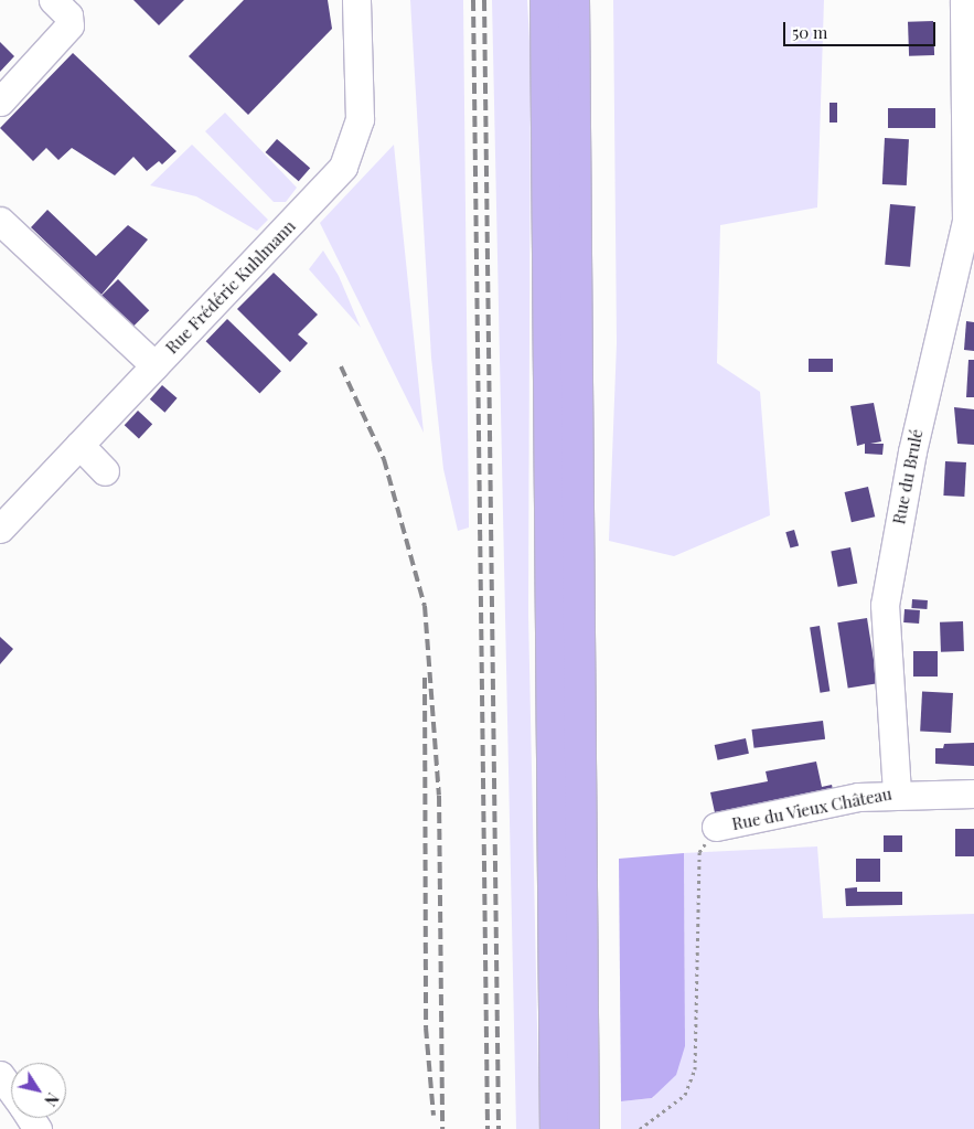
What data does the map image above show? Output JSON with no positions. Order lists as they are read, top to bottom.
{
  "streets": {
    "street": ["Rue Frédéric Kuhlmann", "Rue du Brulé", "Rue du Vieux Château"]
  },
  "crossings": [
    ["Rue du Brulé", "Rue du Vieux Château"]
  ],
  "scale_bar": "50 m",
  "north": "bottom right"
}
